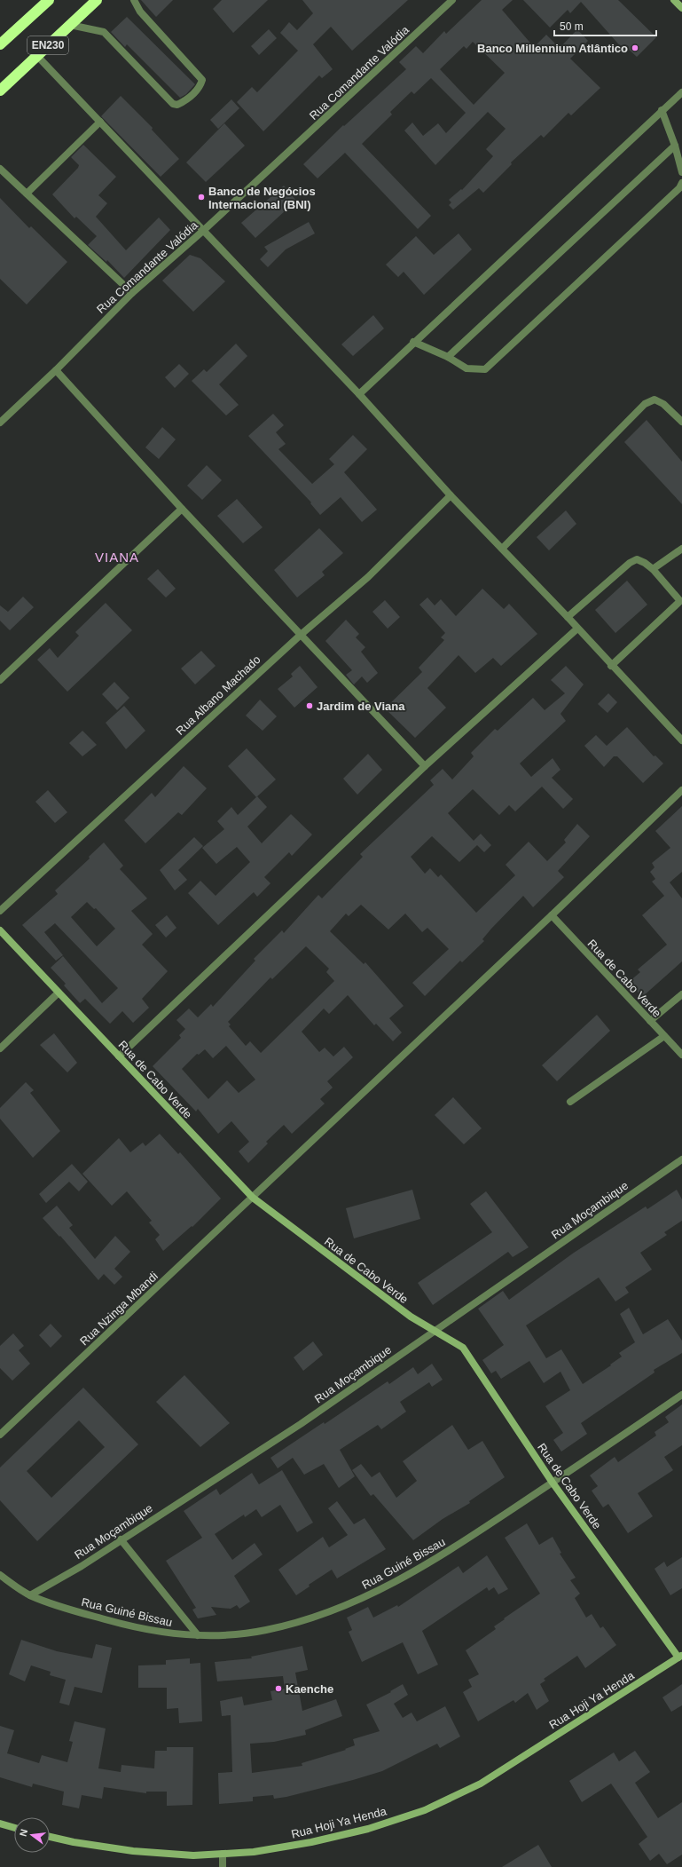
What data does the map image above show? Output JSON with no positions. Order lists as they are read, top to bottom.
{
  "streets": {
    "highway": ["EN230"],
    "main road": ["Rua de Cabo Verde", "Rua Hoji Ya Henda"],
    "street": [
      "Rua Comandante Valódia",
      "Rua Albano Machado",
      "Rua Moçambique",
      "Rua Nzinga Mbandi",
      "Rua Guiné Bissau"
    ]
  },
  "crossings": [
    ["Rua de Cabo Verde", "Rua Moçambique"],
    ["Rua de Cabo Verde", "Rua Nzinga Mbandi"],
    ["Rua de Cabo Verde", "Rua Guiné Bissau"],
    ["Rua de Cabo Verde", "Rua Hoji Ya Henda"],
    ["Rua Moçambique", "Rua Guiné Bissau"]
  ],
  "districts": ["VIANA"],
  "places": [
    "Banco Millennium Atlântico",
    "Banco de Negócios Internacional (BNI)",
    "Jardim de Viana",
    "Kaenche"
  ],
  "scale_bar": "50 m",
  "north": "left"
}
